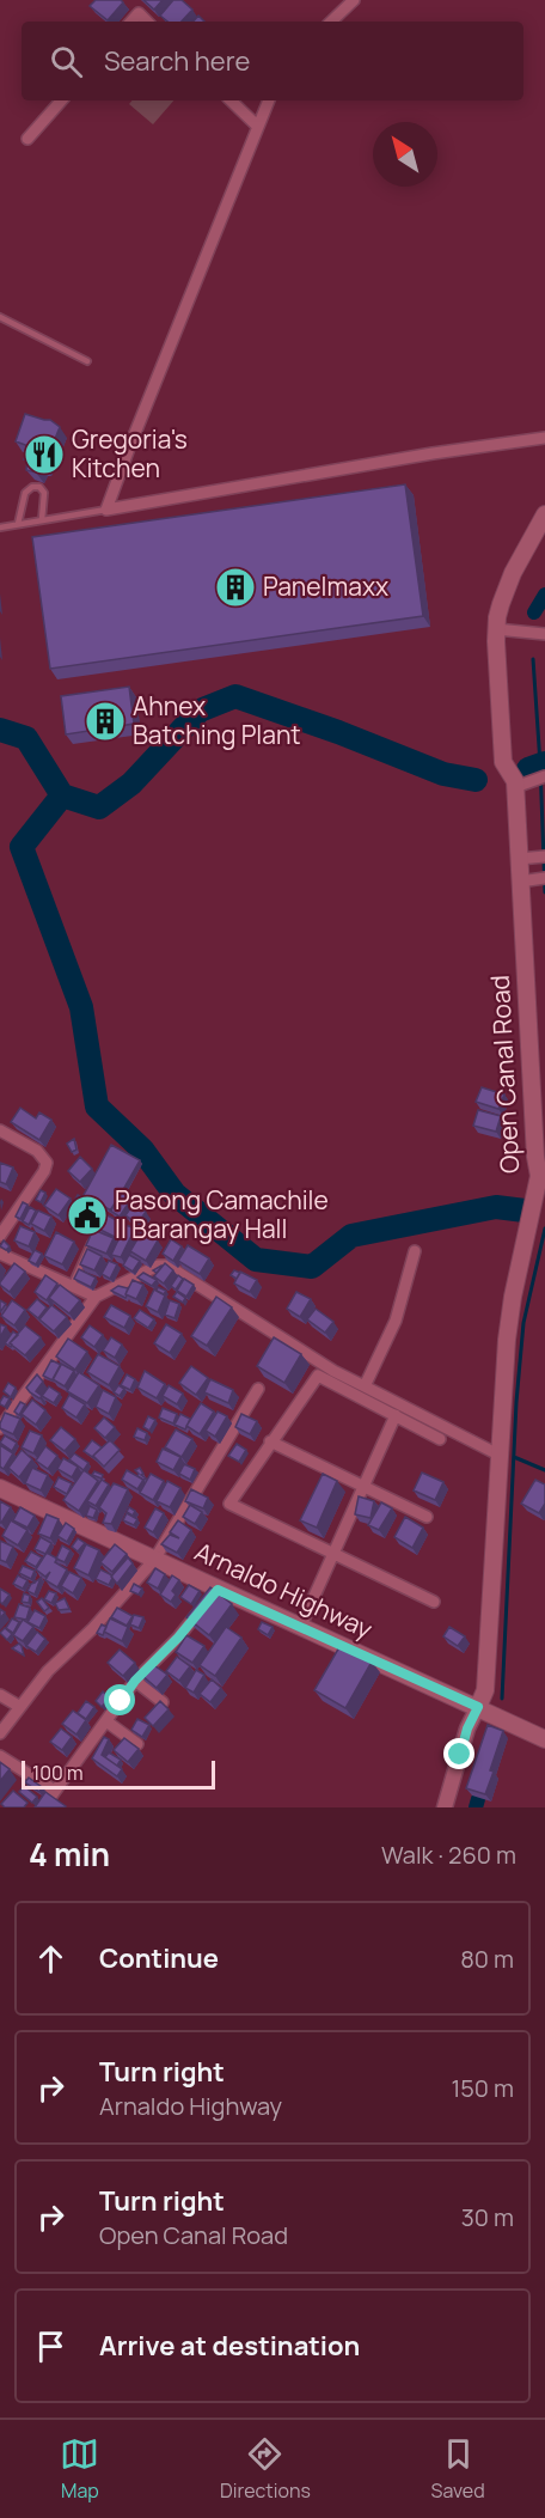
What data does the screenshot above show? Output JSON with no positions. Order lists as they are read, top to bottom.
{
  "streets": {
    "main road": ["Open Canal Road", "Arnaldo Highway"]
  },
  "crossings": [
    ["Open Canal Road", "Arnaldo Highway"]
  ],
  "places": {
    "restaurant": ["Gregoria's Kitchen"],
    "building": ["Panelmaxx", "Ahnex Batching Plant"],
    "public building": ["Pasong Camachile II Barangay Hall"]
  },
  "scale_bar": "100 m",
  "north": "top left",
  "page": {
    "search": "Search here",
    "scale": "100 m",
    "heading": ["4 min", "Walk · 260 m"],
    "list": [
      ["Continue", "80 m"],
      ["Turn right", "Arnaldo Highway", "150 m"],
      ["Turn right", "Open Canal Road", "30 m"],
      "Arrive at destination"
    ],
    "nav": ["Map", "Directions", "Saved"]
  }
}
